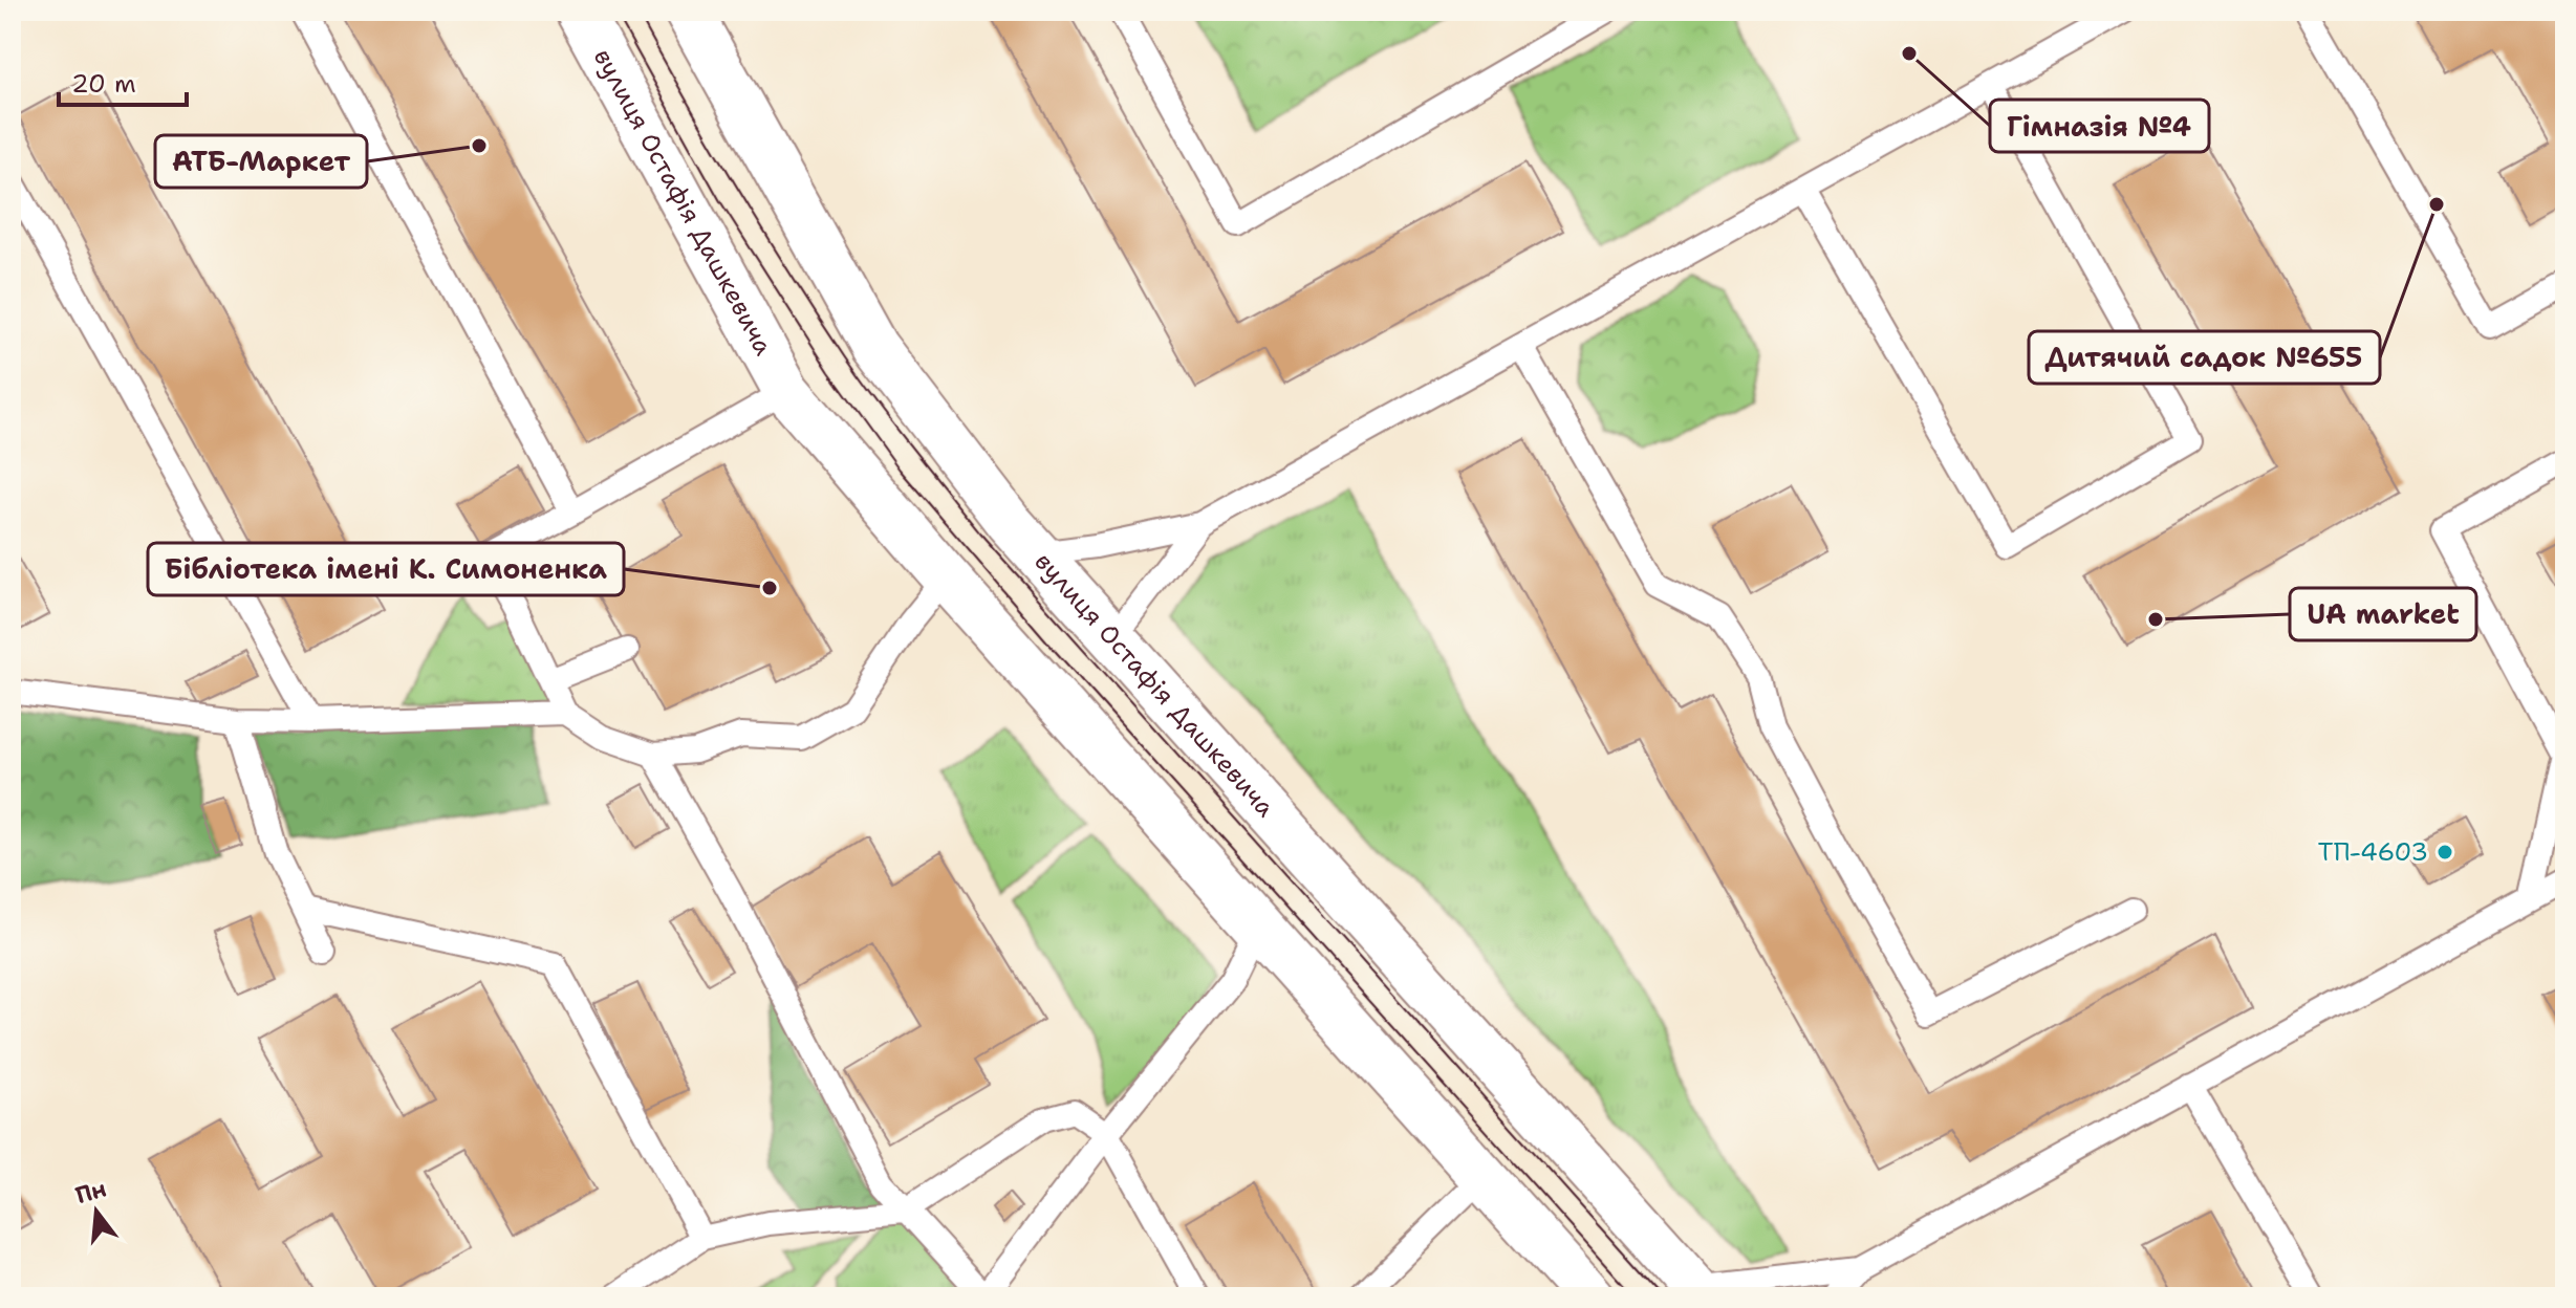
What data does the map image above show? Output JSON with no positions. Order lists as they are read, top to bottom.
{
  "streets": {
    "street": ["вулиця Остафія Дашкевича"]
  },
  "places": [
    "Гімназія №4",
    "АТБ-Маркет",
    "Дитячий садок №655",
    "Бібліотека імені К. Симоненка",
    "UA market",
    "ТП-4603"
  ],
  "scale_bar": "20 m",
  "north": "top"
}
